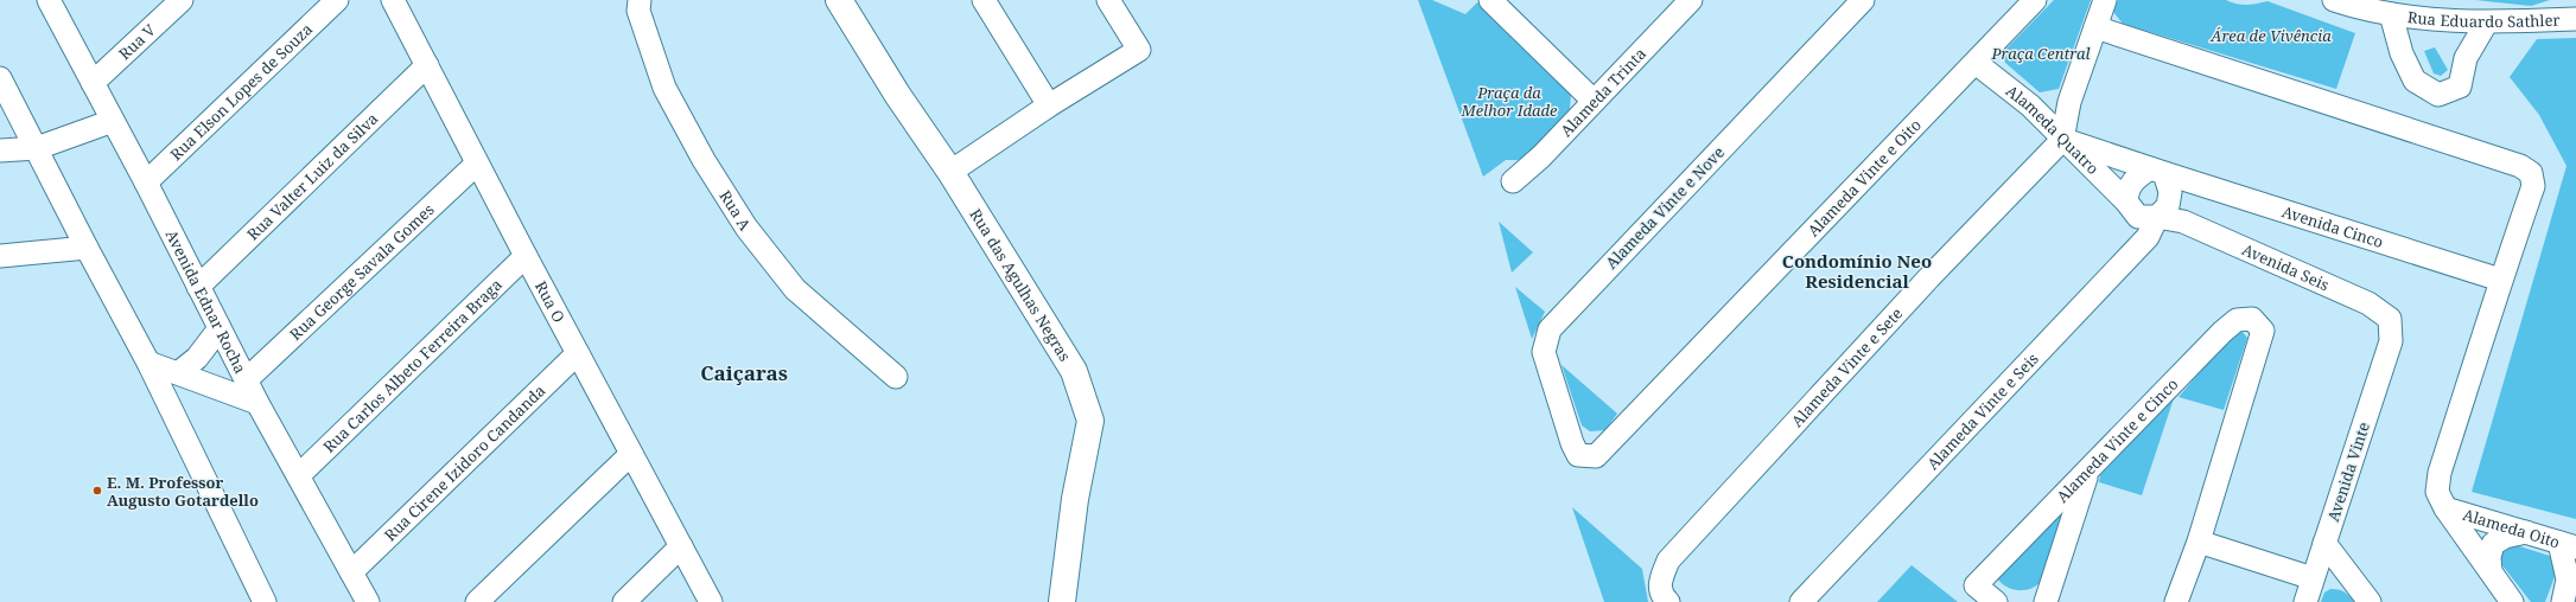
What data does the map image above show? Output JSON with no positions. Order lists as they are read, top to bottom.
{
  "streets": {
    "street": [
      "Rua Eduardo Sathler",
      "Rua V",
      "Rua Elson Lopes de Souza",
      "Alameda Trinta",
      "Alameda Quatro",
      "Rua Valter Luiz da Silva",
      "Alameda Vinte e Oito",
      "Alameda Vinte e Nove",
      "Rua A",
      "Avenida Cinco",
      "Avenida Seis",
      "Rua George Savala Gomes",
      "Rua das Agulhas Negras",
      "Avenida Ednar Rocha",
      "Rua O",
      "Rua Carlos Albeto Ferreira Braga",
      "Alameda Vinte e Sete",
      "Alameda Vinte e Seis",
      "Alameda Vinte e Cinco",
      "Rua Cirene Izidoro Candanda",
      "Avenida Vinte",
      "Alameda Oito"
    ]
  },
  "crossings": [
    ["Rua V", "Avenida Ednar Rocha"],
    ["Rua Elson Lopes de Souza", "Avenida Ednar Rocha"],
    ["Alameda Quatro", "Alameda Vinte e Oito"],
    ["Alameda Quatro", "Avenida Cinco"],
    ["Alameda Quatro", "Avenida Seis"],
    ["Alameda Quatro", "Alameda Vinte e Sete"],
    ["Alameda Quatro", "Alameda Vinte e Seis"],
    ["Rua Valter Luiz da Silva", "Avenida Ednar Rocha"],
    ["Rua Valter Luiz da Silva", "Rua O"],
    ["Alameda Vinte e Oito", "Alameda Vinte e Nove"],
    ["Avenida Cinco", "Avenida Seis"],
    ["Avenida Cinco", "Alameda Vinte e Sete"],
    ["Avenida Cinco", "Alameda Vinte e Seis"],
    ["Avenida Seis", "Alameda Vinte e Seis"],
    ["Avenida Seis", "Avenida Vinte"],
    ["Rua George Savala Gomes", "Avenida Ednar Rocha"],
    ["Rua George Savala Gomes", "Rua O"],
    ["Avenida Ednar Rocha", "Rua Carlos Albeto Ferreira Braga"],
    ["Avenida Ednar Rocha", "Rua Cirene Izidoro Candanda"],
    ["Rua O", "Rua Carlos Albeto Ferreira Braga"],
    ["Rua O", "Rua Cirene Izidoro Candanda"]
  ],
  "districts": ["Condomínio Neo Residencial", "Caiçaras"],
  "parks": ["Área de Vivência", "Praça Central", "Praça da Melhor Idade"],
  "places": ["E. M. Professor Augusto Gotardello"]
}
